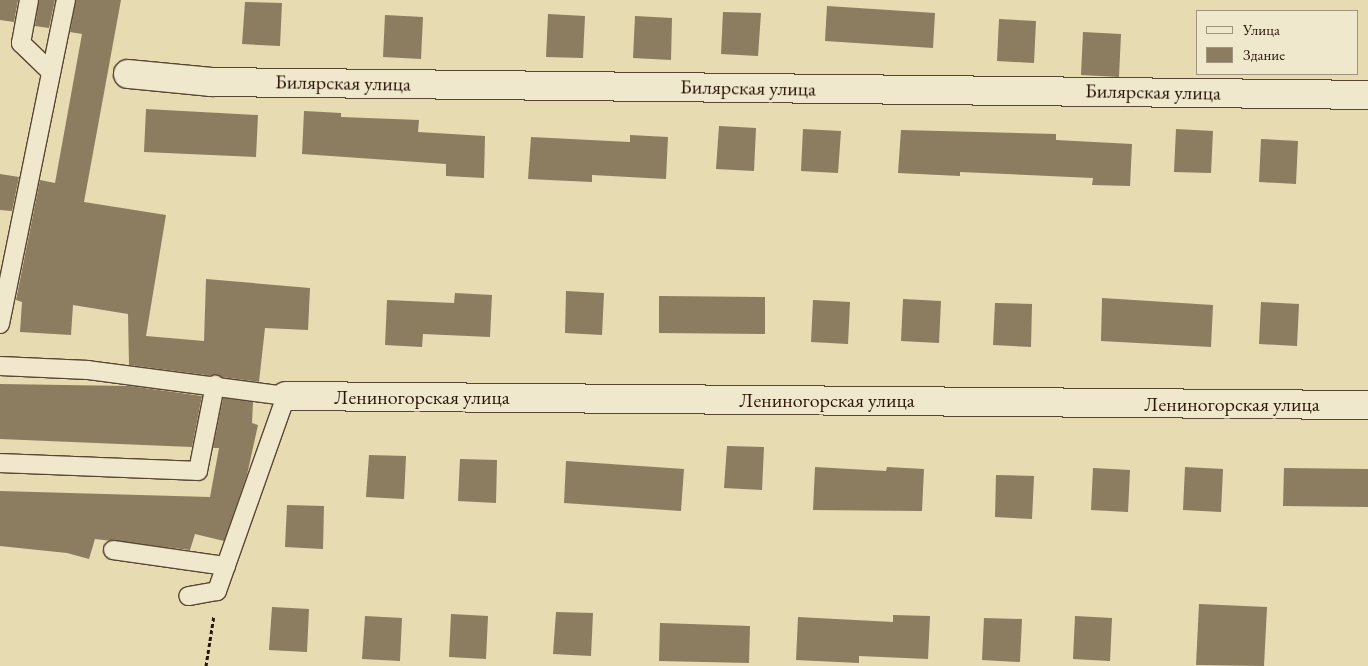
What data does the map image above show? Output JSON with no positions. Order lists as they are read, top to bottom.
{
  "streets": {
    "street": ["Билярская улица", "Лениногорская улица"]
  },
  "legend": ["Улица", "Здание"]
}
